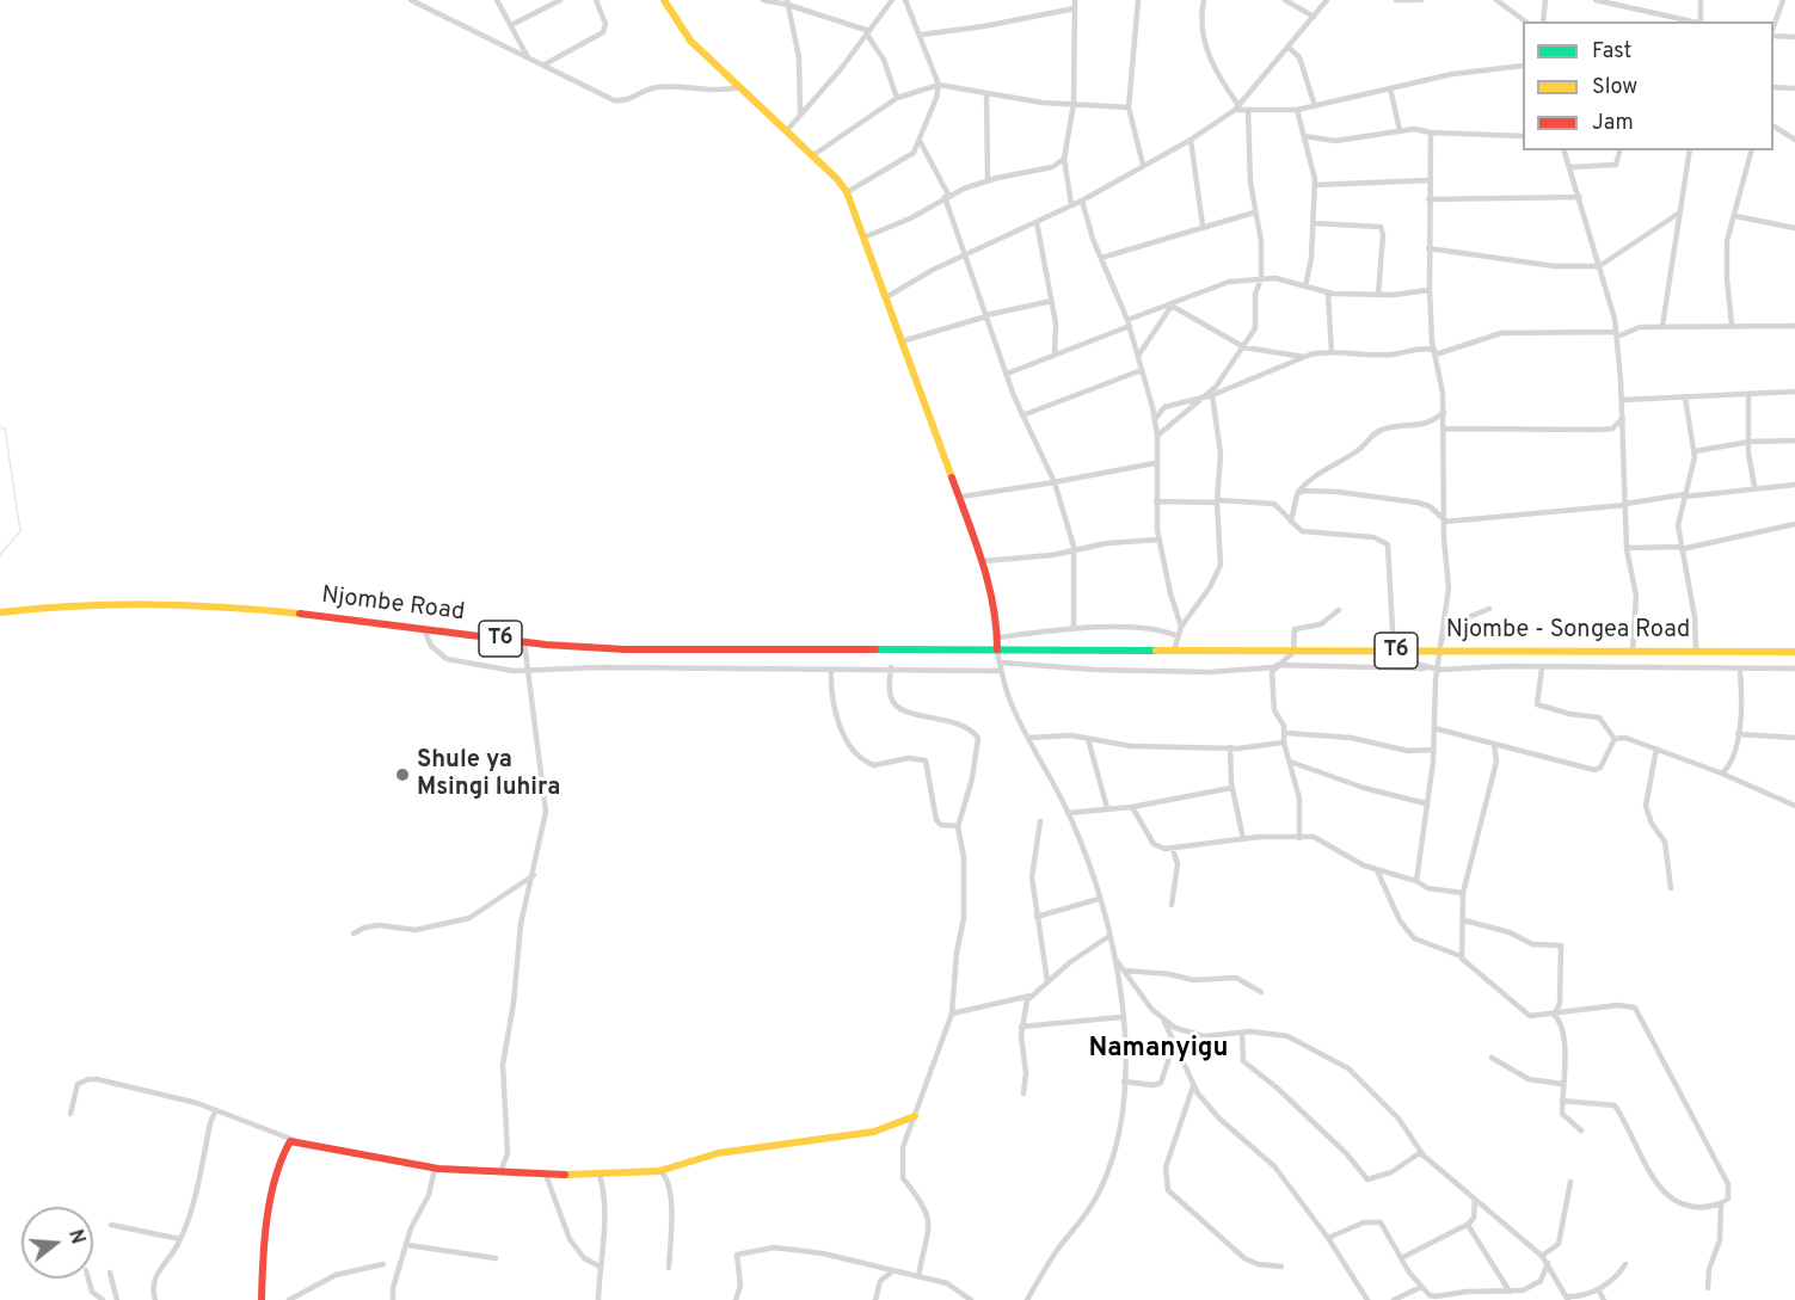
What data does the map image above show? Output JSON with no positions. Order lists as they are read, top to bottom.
{
  "streets": {
    "main road": ["Njombe Road", "Njombe - Songea Road", "T6"]
  },
  "crossings": [
    ["Njombe Road", "Njombe - Songea Road"]
  ],
  "districts": ["Namanyigu"],
  "places": ["Shule ya Msingi luhira"],
  "legend": ["Fast", "Slow", "Jam"],
  "north": "right"
}
